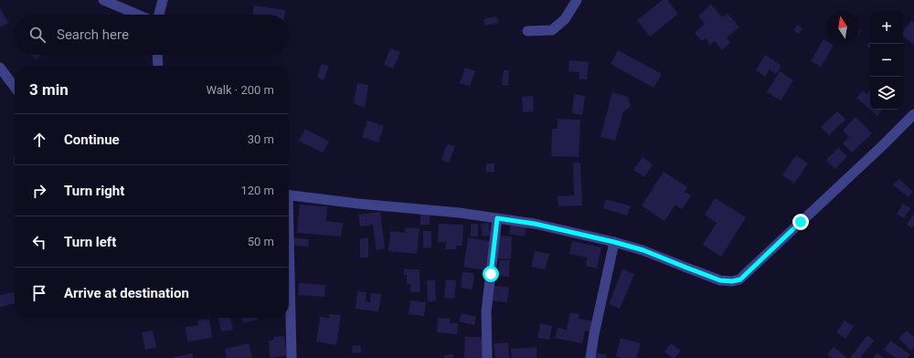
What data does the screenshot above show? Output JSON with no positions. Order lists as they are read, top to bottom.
{
  "north": "top",
  "page": {
    "map_buttons": ["+", "−"],
    "search": "Search here",
    "heading": ["3 min", "Walk · 200 m"],
    "list": [
      ["Continue", "30 m"],
      ["Turn right", "120 m"],
      ["Turn left", "50 m"],
      "Arrive at destination"
    ]
  }
}
